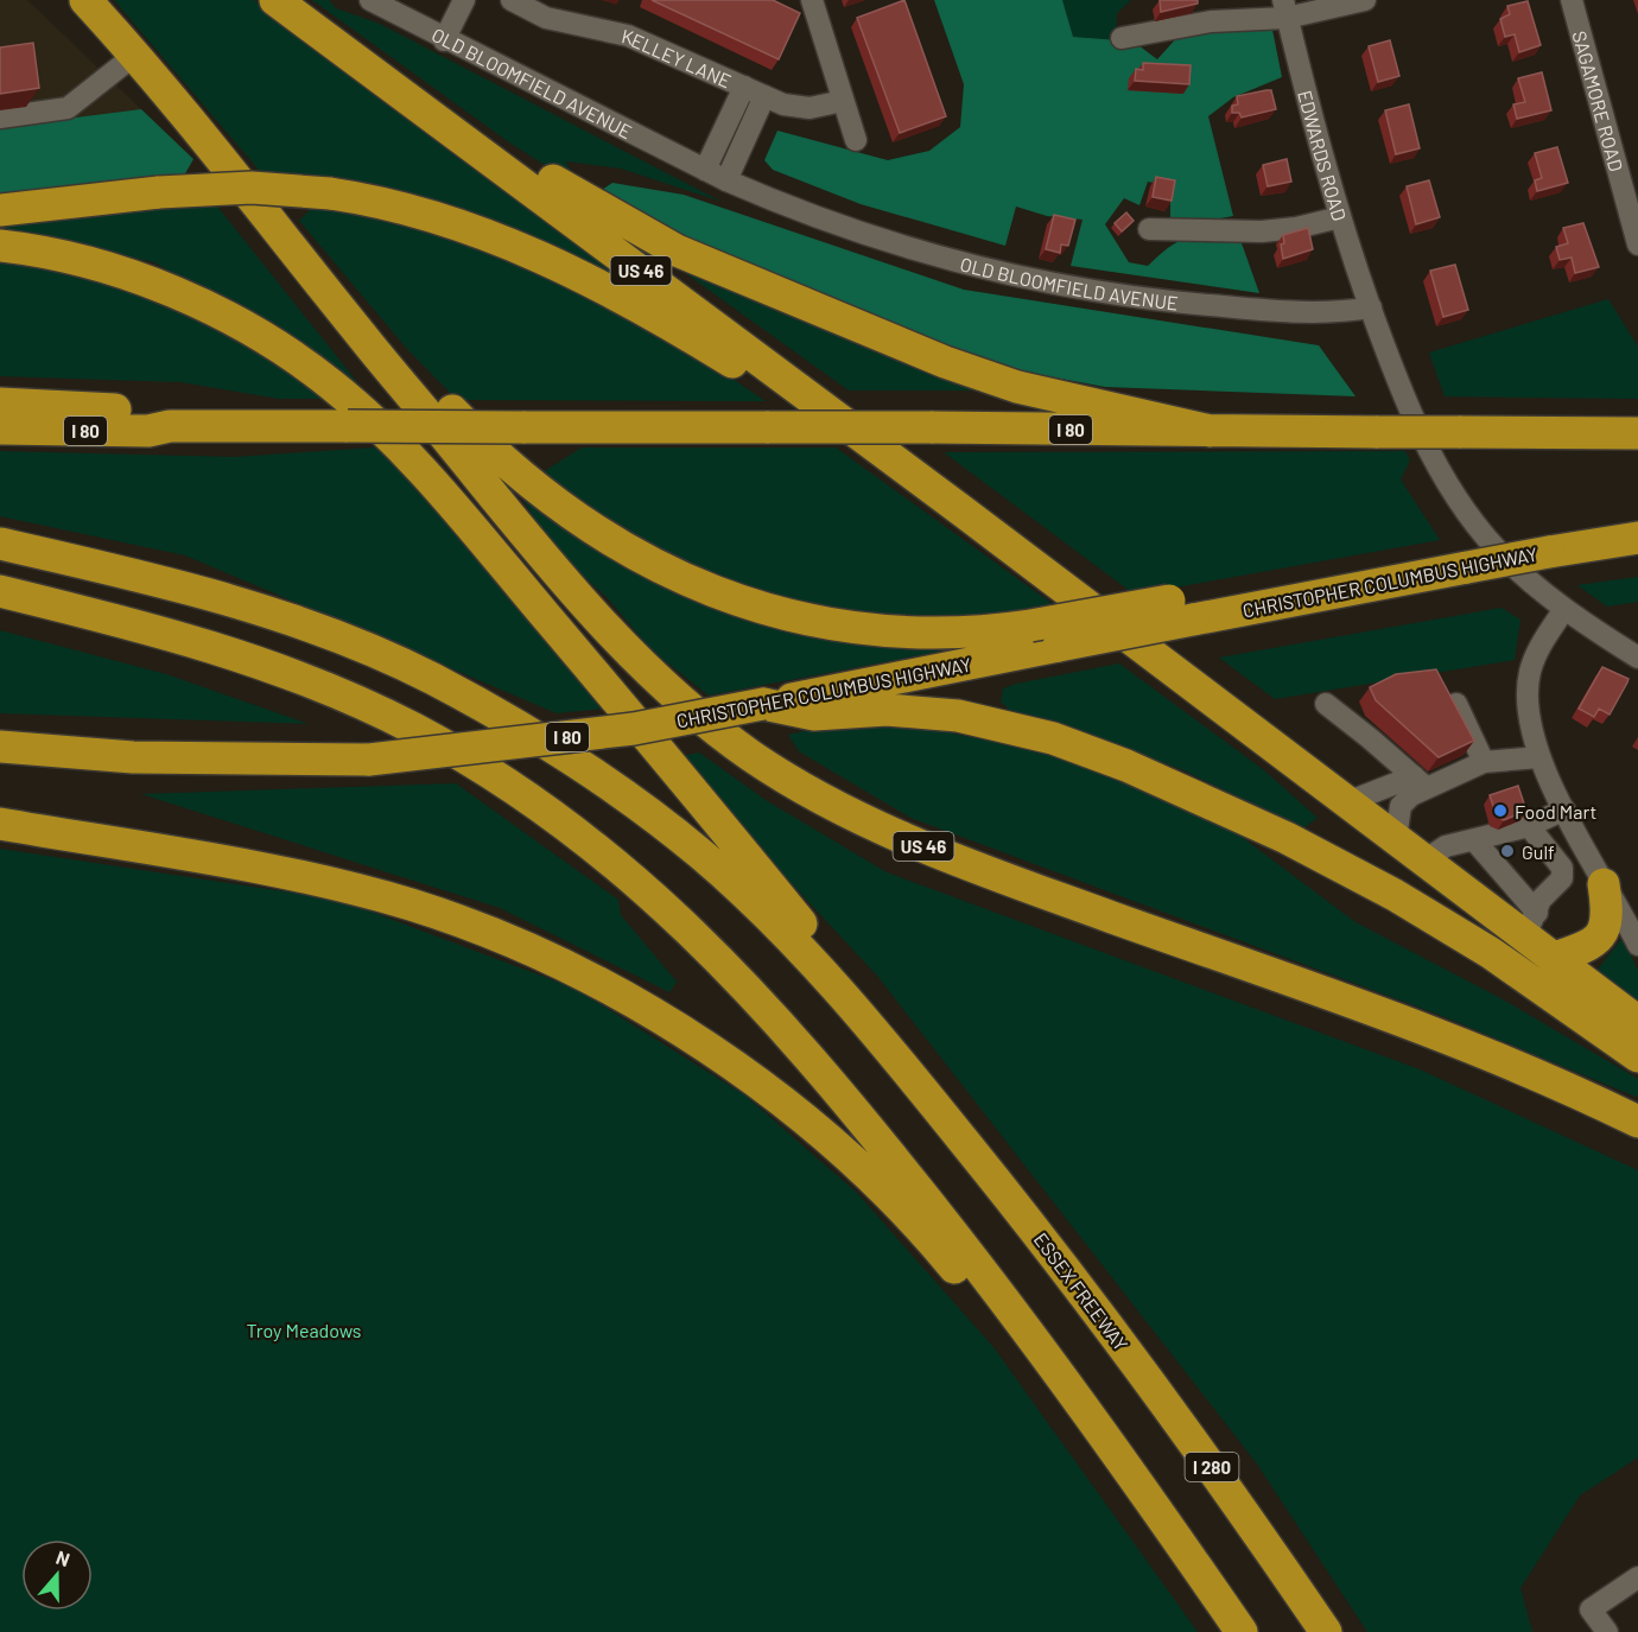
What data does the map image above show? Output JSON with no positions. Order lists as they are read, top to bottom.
{
  "streets": {
    "highway": [
      "US 46",
      "I 80",
      "CHRISTOPHER COLUMBUS HIGHWAY",
      "ESSEX FREEWAY",
      "I 280"
    ],
    "street": [
      "KELLEY LANE",
      "OLD BLOOMFIELD AVENUE",
      "SAGAMORE ROAD",
      "EDWARDS ROAD"
    ]
  },
  "crossings": [
    ["OLD BLOOMFIELD AVENUE", "EDWARDS ROAD"]
  ],
  "parks": ["Troy Meadows"],
  "places": ["Food Mart", "Gulf"],
  "north": "top"
}
